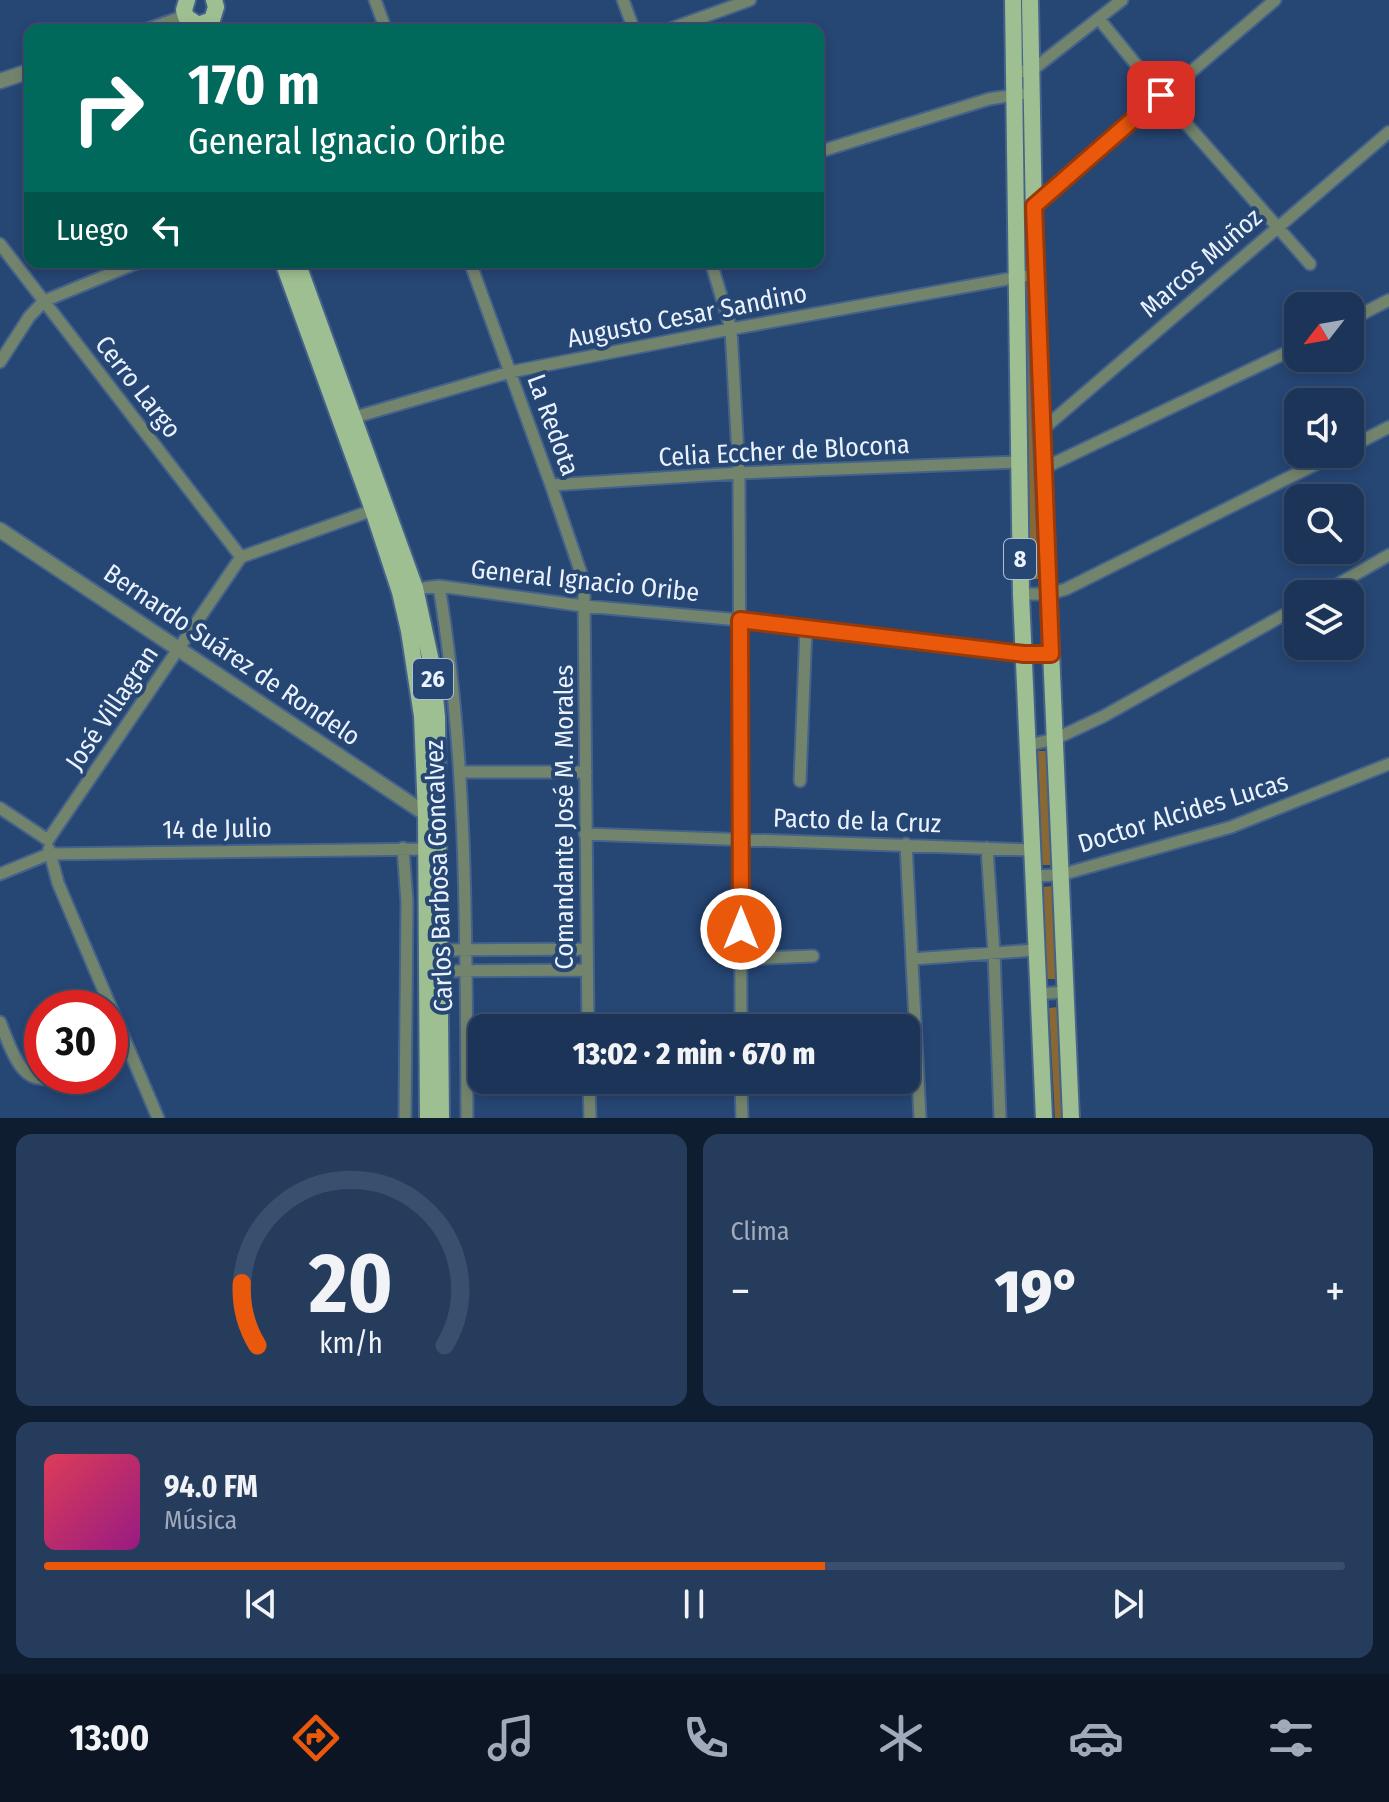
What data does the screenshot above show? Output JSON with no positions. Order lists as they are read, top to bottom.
{
  "streets": {
    "main road": ["8", "26"],
    "street": [
      "Marcos Muñoz",
      "Augusto Cesar Sandino",
      "Cerro Largo",
      "La Redota",
      "Celia Eccher de Blocona",
      "General Ignacio Oribe",
      "Bernardo Suárez de Rondelo",
      "José Villagran",
      "Doctor Alcides Lucas",
      "Comandante José M. Morales",
      "Pacto de la Cruz",
      "14 de Julio",
      "Carlos Barbosa Goncalvez"
    ]
  },
  "crossings": [
    ["Marcos Muñoz", "8"],
    ["Augusto Cesar Sandino", "La Redota"],
    ["Augusto Cesar Sandino", "8"],
    ["Augusto Cesar Sandino", "26"],
    ["Cerro Largo", "José Villagran"],
    ["La Redota", "Celia Eccher de Blocona"],
    ["La Redota", "General Ignacio Oribe"],
    ["La Redota", "Comandante José M. Morales"],
    ["Celia Eccher de Blocona", "8"],
    ["8", "General Ignacio Oribe"],
    ["8", "Doctor Alcides Lucas"],
    ["8", "Pacto de la Cruz"],
    ["General Ignacio Oribe", "26"],
    ["General Ignacio Oribe", "Comandante José M. Morales"],
    ["General Ignacio Oribe", "Carlos Barbosa Goncalvez"],
    ["Bernardo Suárez de Rondelo", "26"],
    ["Bernardo Suárez de Rondelo", "José Villagran"],
    ["26", "14 de Julio"],
    ["Comandante José M. Morales", "Pacto de la Cruz"]
  ],
  "north": "bottom left",
  "page": {
    "turn": ["170 m", "General Ignacio Oribe"],
    "then": "Luego",
    "limit": "30",
    "trip": "13:02 · 2 min · 670 m",
    "tile": "Clima",
    "heat": ["−", "19°", "+"],
    "song": ["94.0 FM", "Música"],
    "tabs": "13:00",
    "gauge": ["20", "km/h"]
  }
}
